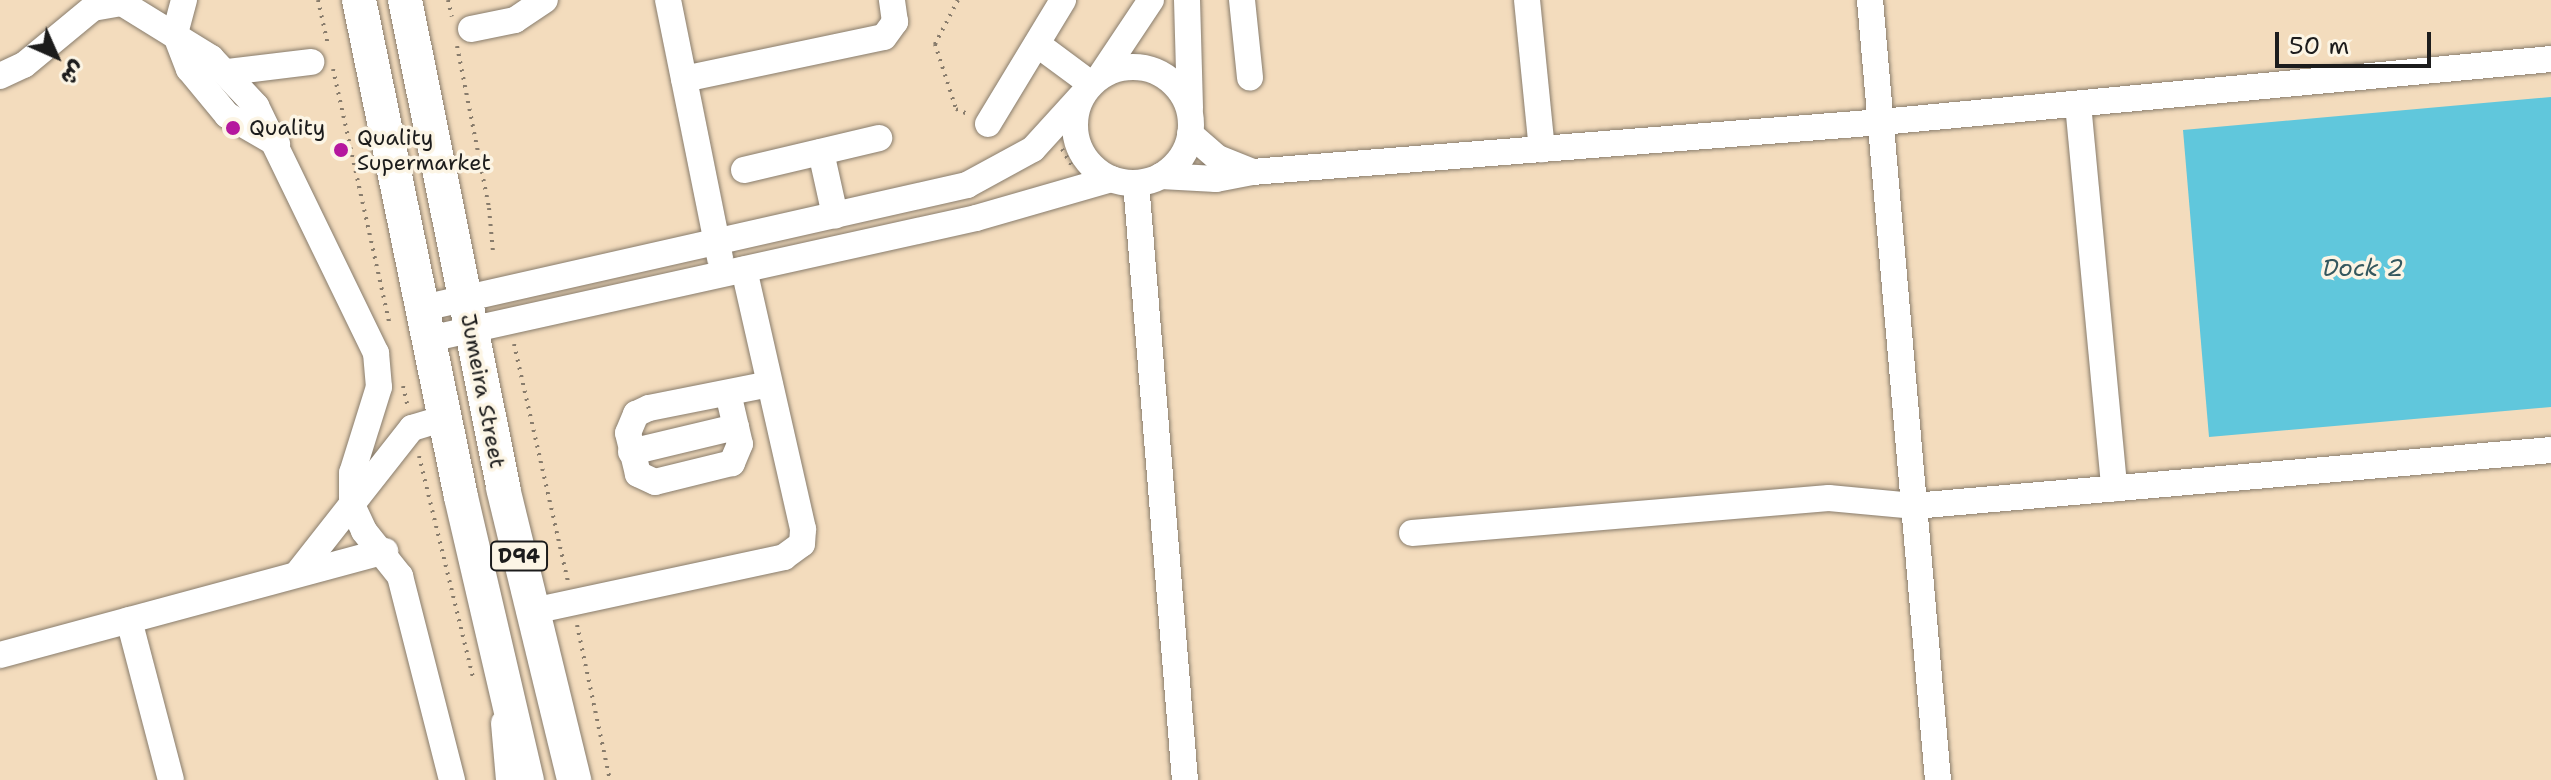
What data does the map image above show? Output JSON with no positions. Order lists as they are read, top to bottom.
{
  "streets": {
    "main road": ["Jumeira Street", "D94"]
  },
  "water": ["Dock 2"],
  "places": ["Quality", "Quality Supermarket"],
  "scale_bar": "50 m",
  "north": "bottom right"
}
